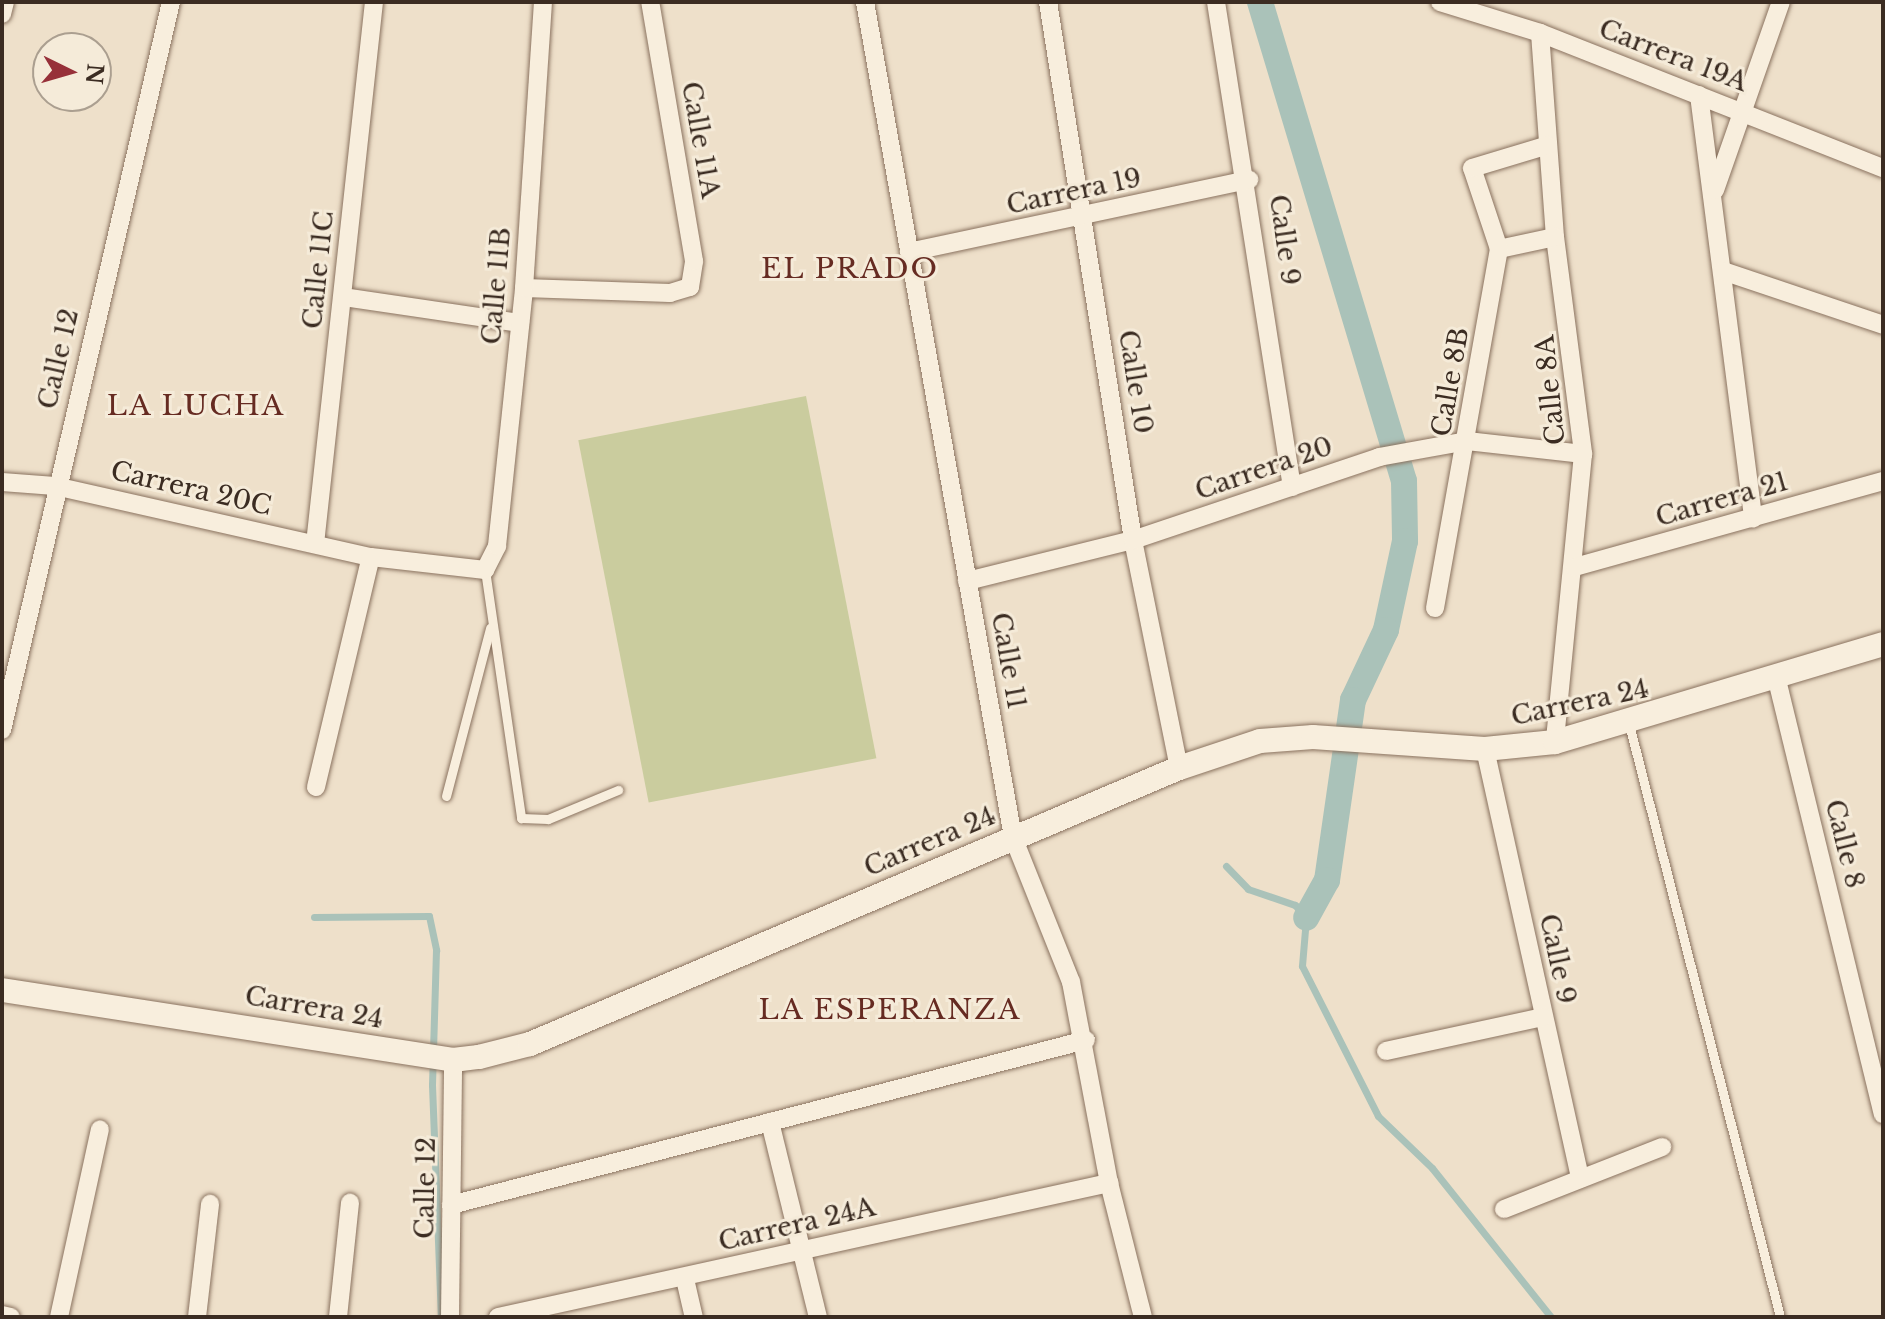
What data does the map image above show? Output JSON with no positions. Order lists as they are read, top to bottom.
{
  "streets": {
    "street": [
      "Carrera 19A",
      "Calle 11A",
      "Carrera 19",
      "Calle 9",
      "Calle 11C",
      "Calle 11B",
      "Calle 12",
      "Calle 10",
      "Calle 8B",
      "Calle 8A",
      "Carrera 20",
      "Carrera 20C",
      "Carrera 21",
      "Calle 11",
      "Carrera 24",
      "Calle 8",
      "Carrera 24A"
    ]
  },
  "crossings": [
    ["Carrera 19A", "Calle 8A"],
    ["Calle 11A", "Calle 11B"],
    ["Carrera 19", "Calle 9"],
    ["Carrera 19", "Calle 10"],
    ["Carrera 19", "Calle 11"],
    ["Calle 9", "Carrera 20"],
    ["Calle 9", "Carrera 24"],
    ["Calle 11C", "Carrera 20C"],
    ["Calle 11B", "Carrera 20C"],
    ["Calle 12", "Carrera 20C"],
    ["Calle 12", "Carrera 24"],
    ["Calle 10", "Carrera 20"],
    ["Calle 10", "Carrera 24"],
    ["Calle 8B", "Calle 8A"],
    ["Calle 8B", "Carrera 20"],
    ["Calle 8A", "Carrera 20"],
    ["Calle 8A", "Carrera 21"],
    ["Calle 8A", "Carrera 24"],
    ["Carrera 20", "Calle 11"],
    ["Calle 11", "Carrera 24"],
    ["Calle 11", "Carrera 24A"],
    ["Carrera 24", "Calle 8"]
  ],
  "districts": ["EL PRADO", "LA LUCHA", "LA ESPERANZA"],
  "north": "right"
}
